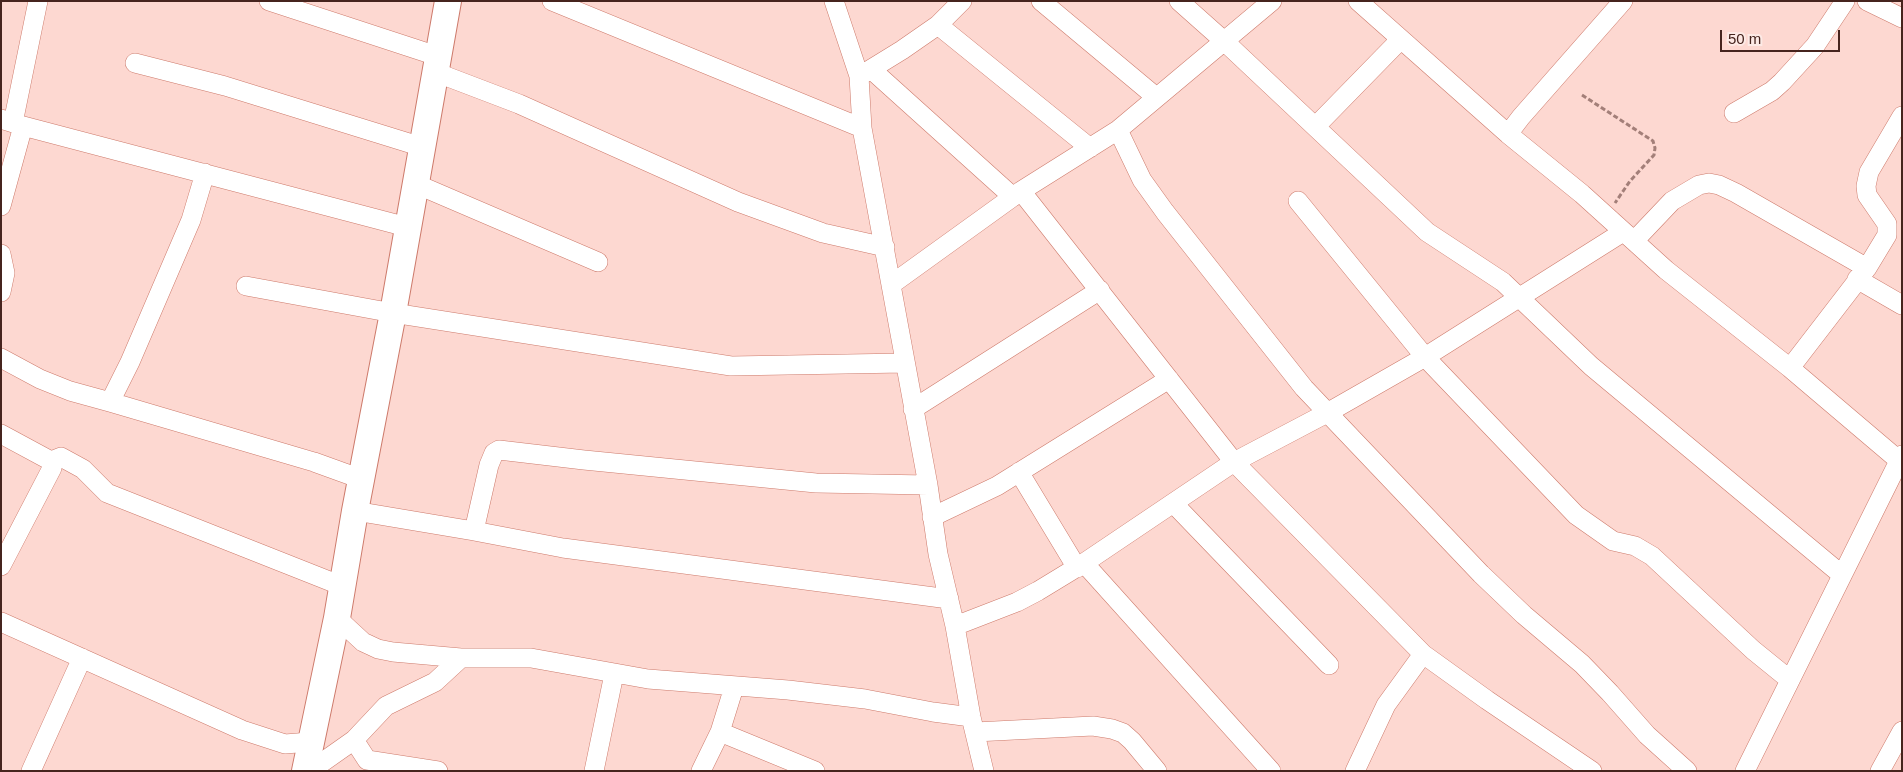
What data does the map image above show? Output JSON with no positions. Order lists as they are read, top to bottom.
{
  "scale_bar": "50 m"
}
